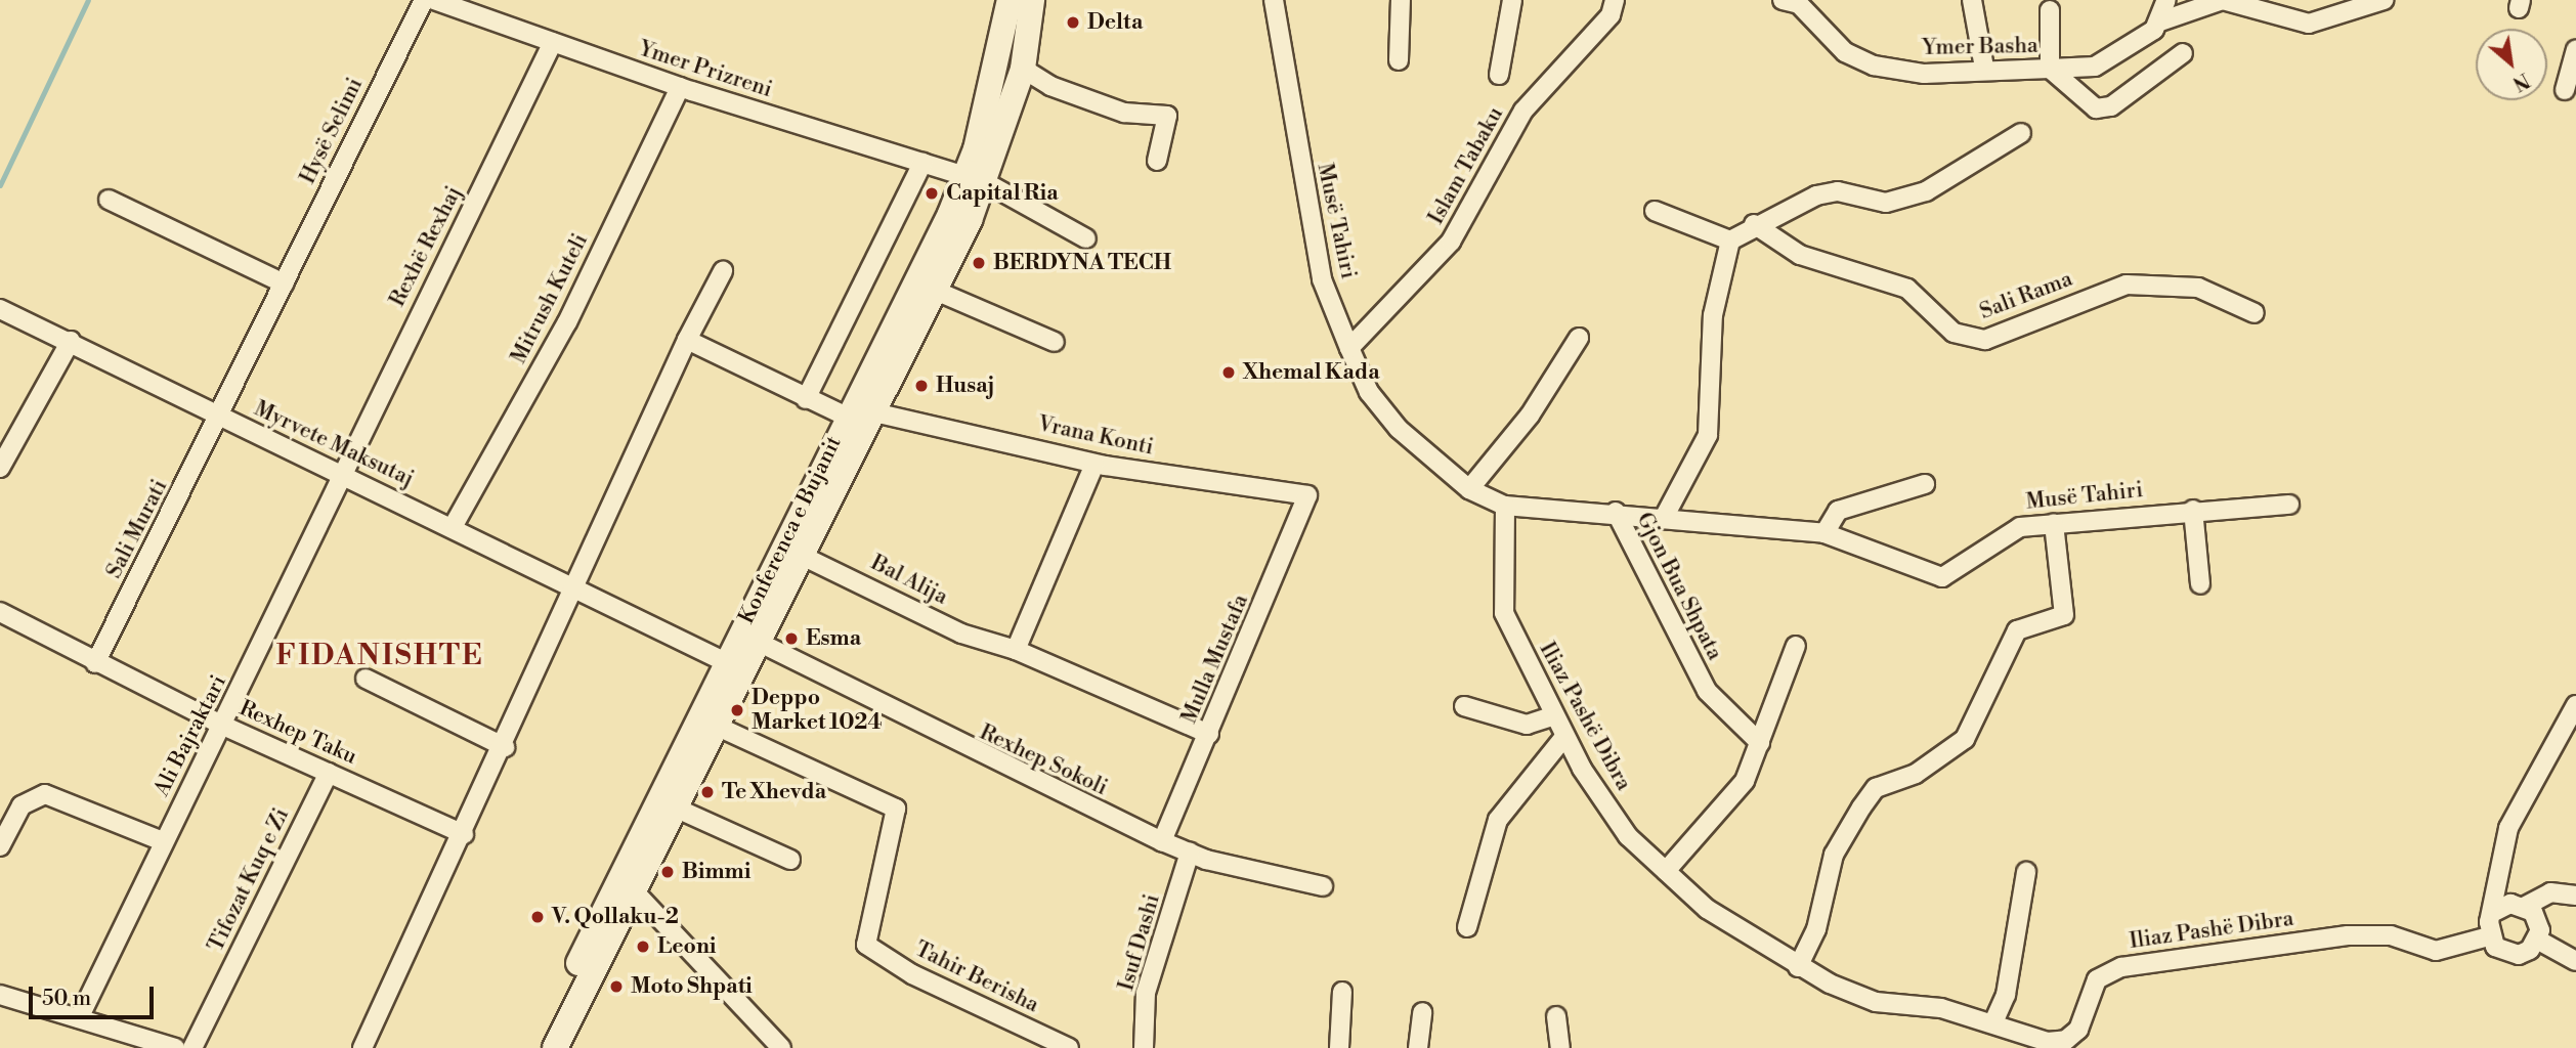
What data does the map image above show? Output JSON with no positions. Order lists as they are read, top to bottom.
{
  "streets": {
    "main road": ["Konferenca e Bujanit"],
    "street": [
      "Ymer Basha",
      "Ymer Prizreni",
      "Hysë Selimi",
      "Islam Tabaku",
      "Musë Tahiri",
      "Rexhë Rexhaj",
      "Sali Rama",
      "Mitrush Kuteli",
      "Vrana Konti",
      "Myrvete Maksutaj",
      "Sali Murati",
      "Bal Alija",
      "Gjon Bua Shpata",
      "Mulla Mustafa",
      "Iliaz Pashë Dibra",
      "Rexhep Taku",
      "Ali Bajraktari",
      "Rexhep Sokoli",
      "Tifozat Kuq e Zi",
      "Isuf Dashi",
      "Tahir Berisha"
    ]
  },
  "crossings": [
    ["Ymer Prizreni", "Rexhë Rexhaj"],
    ["Ymer Prizreni", "Mitrush Kuteli"],
    ["Ymer Prizreni", "Konferenca e Bujanit"],
    ["Hysë Selimi", "Myrvete Maksutaj"],
    ["Hysë Selimi", "Sali Murati"],
    ["Islam Tabaku", "Musë Tahiri"],
    ["Musë Tahiri", "Gjon Bua Shpata"],
    ["Musë Tahiri", "Iliaz Pashë Dibra"],
    ["Rexhë Rexhaj", "Myrvete Maksutaj"],
    ["Rexhë Rexhaj", "Ali Bajraktari"],
    ["Mitrush Kuteli", "Myrvete Maksutaj"],
    ["Vrana Konti", "Konferenca e Bujanit"],
    ["Vrana Konti", "Mulla Mustafa"],
    ["Myrvete Maksutaj", "Sali Murati"],
    ["Myrvete Maksutaj", "Konferenca e Bujanit"],
    ["Myrvete Maksutaj", "Ali Bajraktari"],
    ["Sali Murati", "Rexhep Taku"],
    ["Konferenca e Bujanit", "Bal Alija"],
    ["Konferenca e Bujanit", "Rexhep Sokoli"],
    ["Konferenca e Bujanit", "Tahir Berisha"],
    ["Bal Alija", "Mulla Mustafa"],
    ["Mulla Mustafa", "Rexhep Sokoli"],
    ["Rexhep Taku", "Ali Bajraktari"],
    ["Rexhep Taku", "Tifozat Kuq e Zi"],
    ["Rexhep Sokoli", "Isuf Dashi"]
  ],
  "districts": ["FIDANISHTE"],
  "places": [
    "Delta",
    "Capital Ria",
    "BERDYNA TECH",
    "Xhemal Kada",
    "Husaj",
    "Esma",
    "Deppo Market 1024",
    "Te Xhevda",
    "Bimmi",
    "V. Qollaku-2",
    "Leoni",
    "Moto Shpati"
  ],
  "scale_bar": "50 m",
  "north": "bottom right"
}
